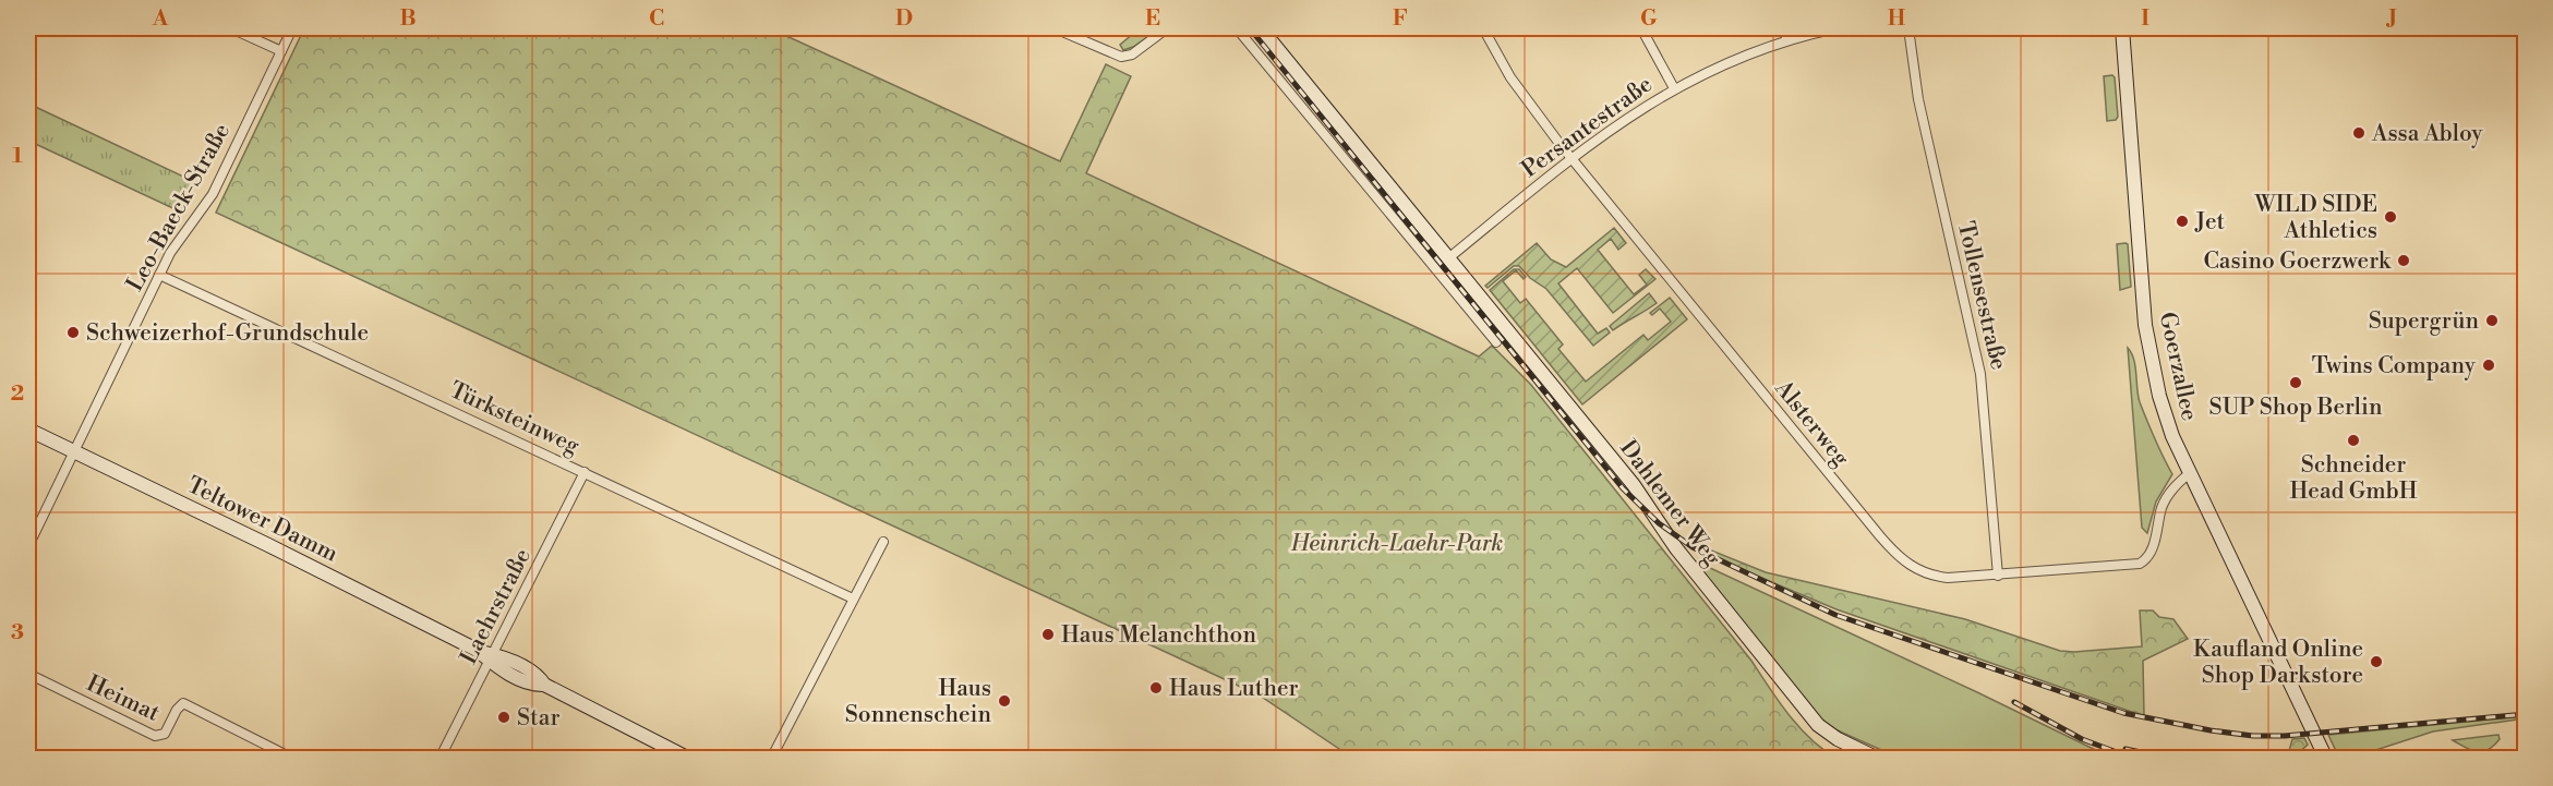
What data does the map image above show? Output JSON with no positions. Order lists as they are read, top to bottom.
{
  "streets": {
    "main road": ["Goerzallee", "Dahlemer Weg", "Teltower Damm"],
    "street": [
      "Persantestraße",
      "Leo-Baeck-Straße",
      "Tollensestraße",
      "Türksteinweg",
      "Alsterweg",
      "Laehrstraße",
      "Heimat"
    ]
  },
  "crossings": [
    ["Persantestraße", "Alsterweg"],
    ["Persantestraße", "Dahlemer Weg"],
    ["Leo-Baeck-Straße", "Türksteinweg"],
    ["Leo-Baeck-Straße", "Teltower Damm"],
    ["Tollensestraße", "Alsterweg"],
    ["Goerzallee", "Alsterweg"],
    ["Türksteinweg", "Laehrstraße"],
    ["Teltower Damm", "Laehrstraße"]
  ],
  "parks": ["Heinrich-Laehr-Park"],
  "places": [
    "Assa Abloy",
    "WILD SIDE Athletics",
    "Jet",
    "Casino Goerzwerk",
    "Supergrün",
    "Schweizerhof-Grundschule",
    "Twins Company",
    "SUP Shop Berlin",
    "Schneider Head GmbH",
    "Haus Melanchthon",
    "Kaufland Online Shop Darkstore",
    "Haus Luther",
    "Haus Sonnenschein",
    "Star"
  ],
  "grid": {
    "columns": [
      "A",
      "B",
      "C",
      "D",
      "E",
      "F",
      "G",
      "H",
      "I",
      "J"
    ],
    "rows": ["1", "2", "3"]
  }
}
